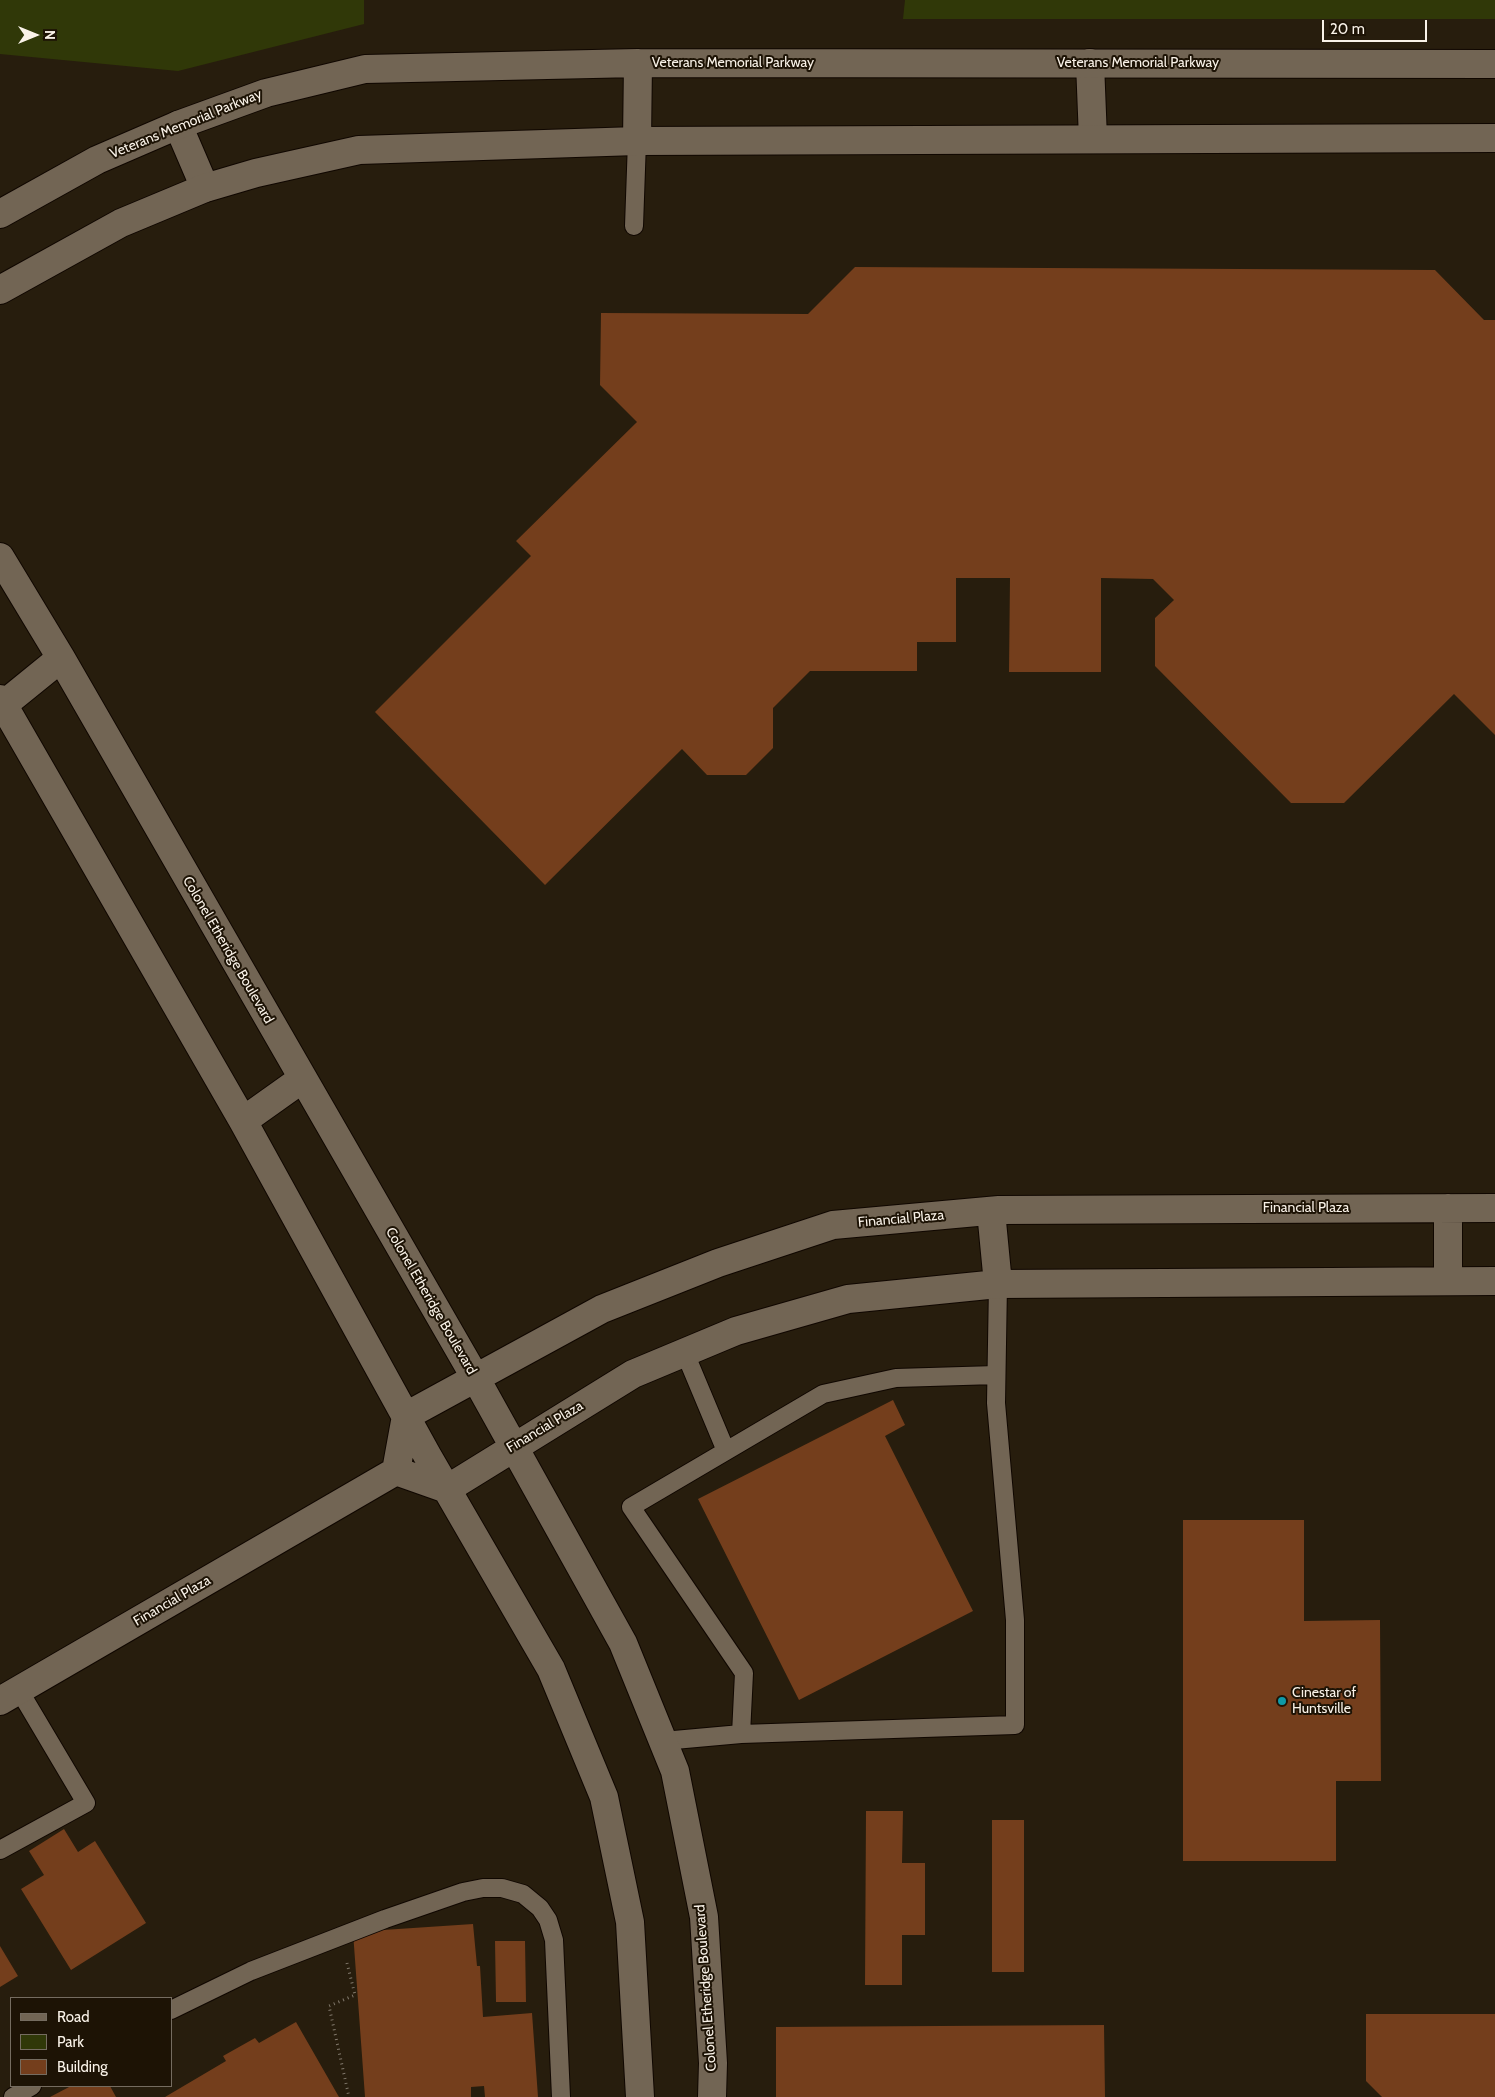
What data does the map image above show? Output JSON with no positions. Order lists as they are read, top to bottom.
{
  "streets": {
    "street": ["Veterans Memorial Parkway", "Colonel Etheridge Boulevard", "Financial Plaza"]
  },
  "crossings": [
    ["Colonel Etheridge Boulevard", "Financial Plaza"]
  ],
  "places": ["Cinestar of Huntsville"],
  "legend": ["Road", "Park", "Building"],
  "scale_bar": "20 m",
  "north": "right"
}
